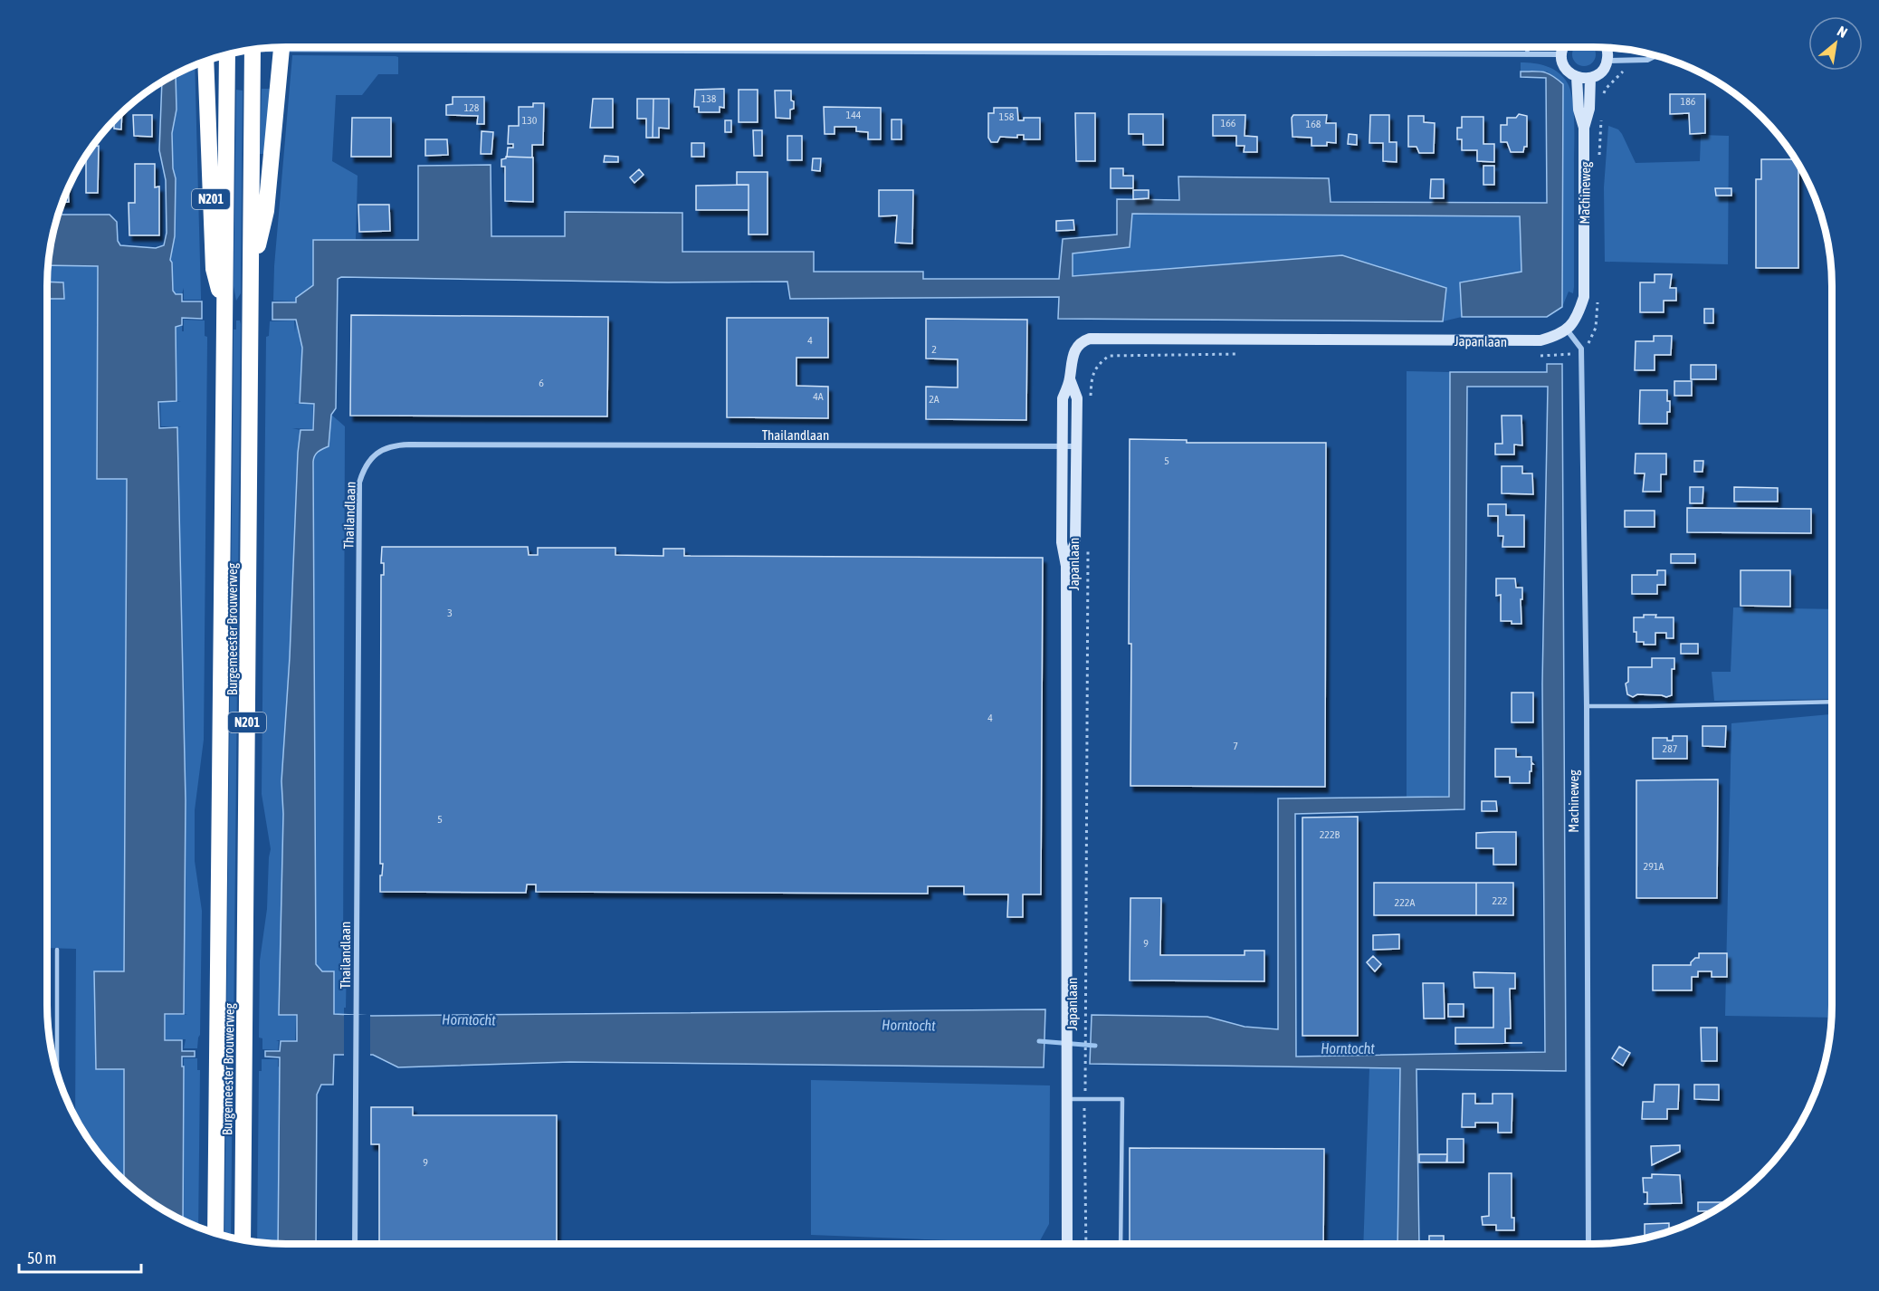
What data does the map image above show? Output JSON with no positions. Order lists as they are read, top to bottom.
{
  "streets": {
    "highway": ["N201", "Burgemeester Brouwerweg"],
    "street": ["Machineweg", "Japanlaan", "Thailandlaan"]
  },
  "crossings": [
    ["Machineweg", "Japanlaan"],
    ["N201", "Burgemeester Brouwerweg"],
    ["Japanlaan", "Thailandlaan"]
  ],
  "water": ["Horntocht"],
  "house_numbers": [
    "138",
    "186",
    "128",
    "144",
    "158",
    "130",
    "166",
    "168",
    "4",
    "2",
    "6",
    "4A",
    "2A",
    "5",
    "3",
    "4",
    "7",
    "287",
    "5",
    "222B",
    "291A",
    "222",
    "222A",
    "9",
    "9"
  ],
  "scale_bar": "50 m",
  "north": "top right"
}
